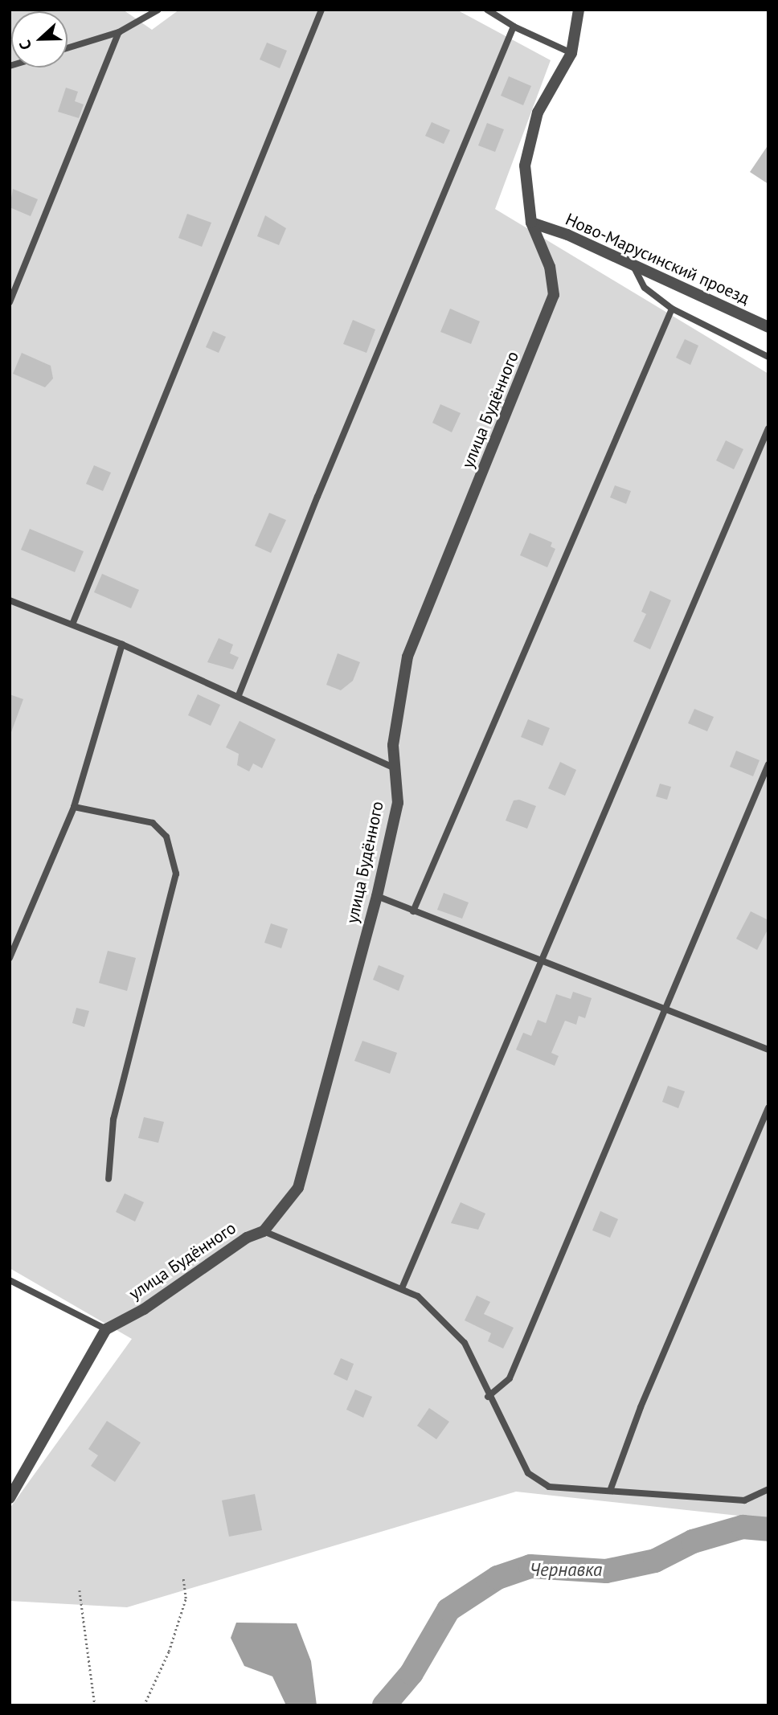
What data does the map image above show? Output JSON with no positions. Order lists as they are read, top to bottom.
{
  "streets": {
    "street": ["Ново-Марусинский проезд", "улица Будённого"]
  },
  "crossings": [
    ["Ново-Марусинский проезд", "улица Будённого"]
  ],
  "water": ["Чернавка"],
  "north": "left"
}
